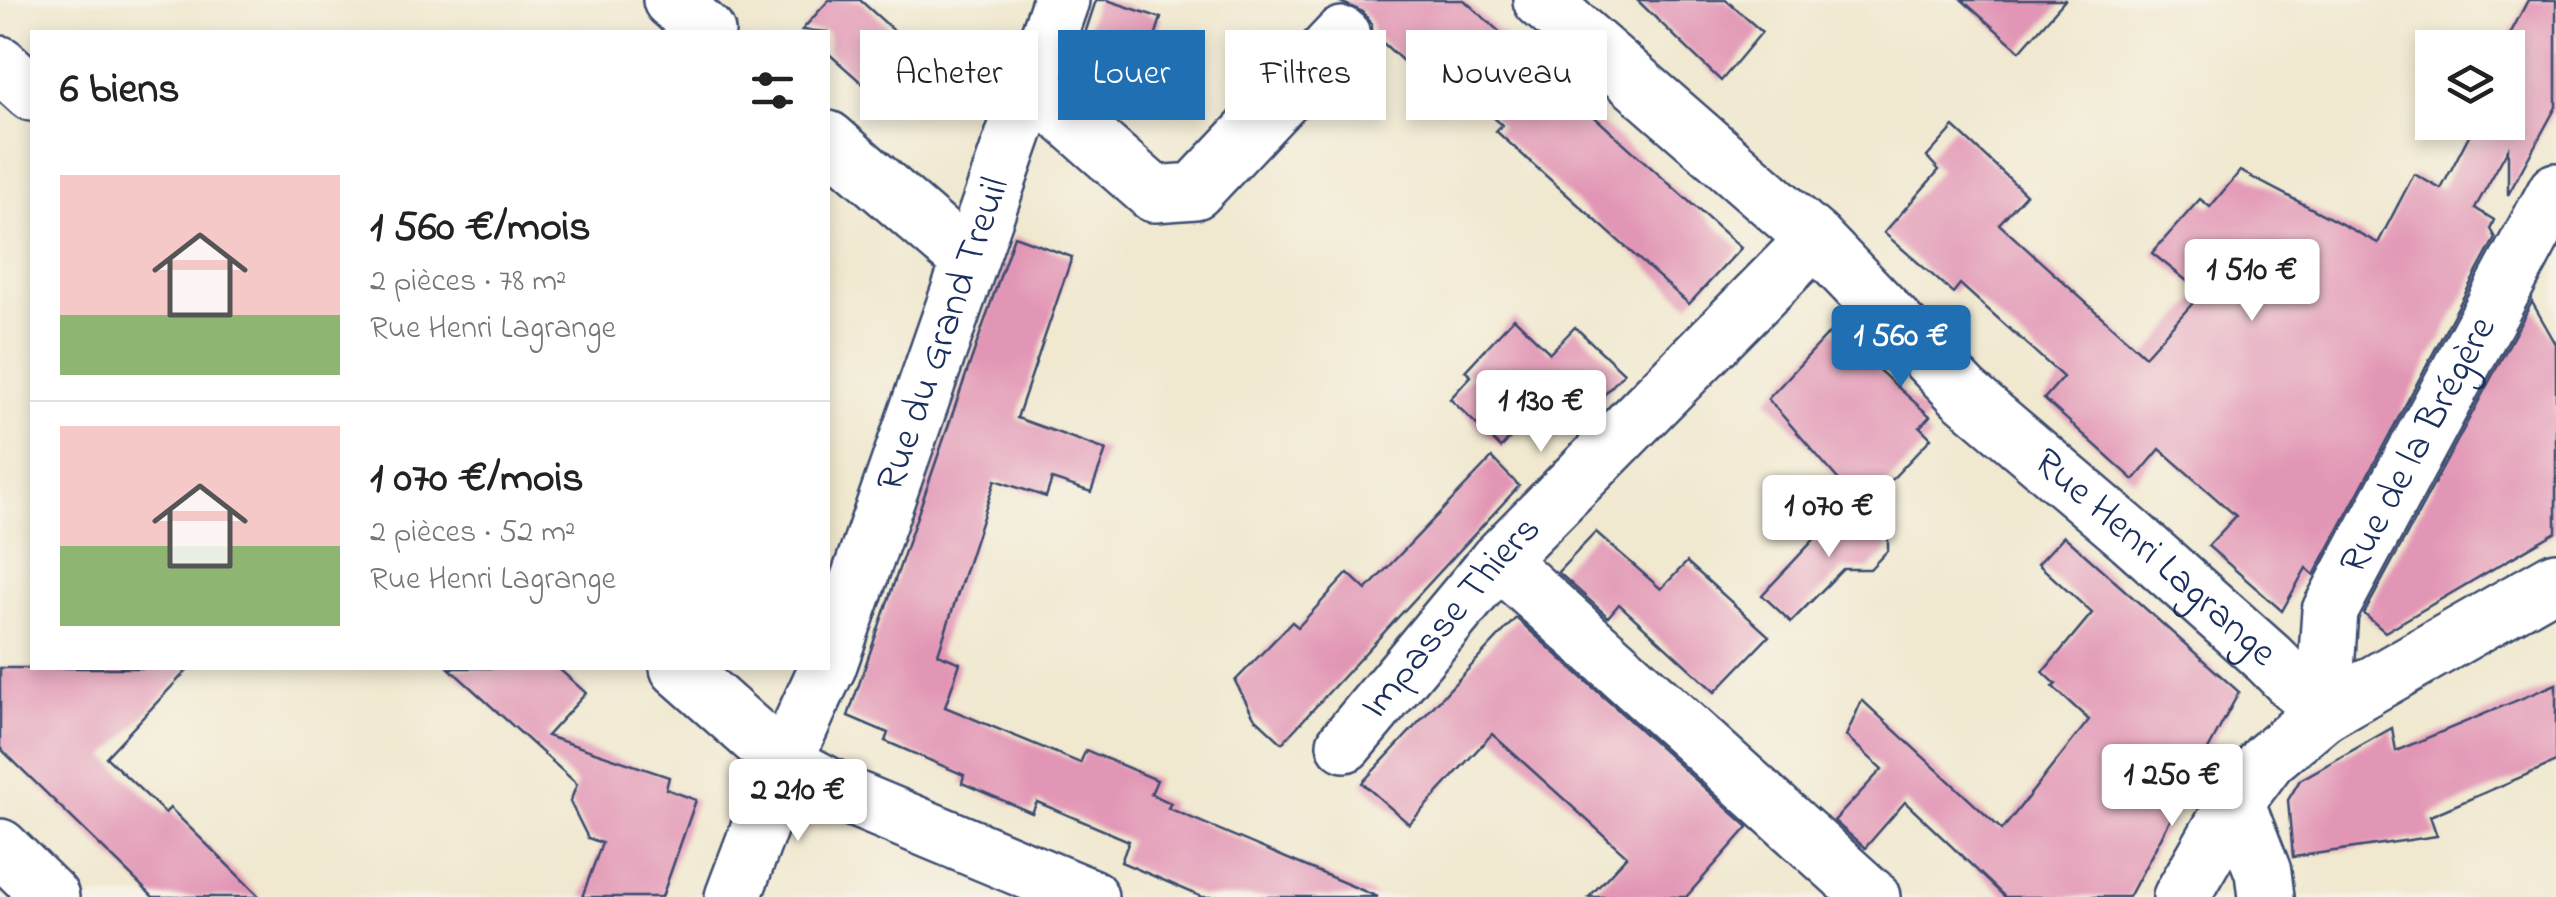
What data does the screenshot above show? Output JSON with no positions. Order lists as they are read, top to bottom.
{
  "streets": {
    "street": [
      "Rue du Grand Treuil",
      "Rue de la Brégère",
      "Rue Henri Lagrange",
      "Impasse Thiers"
    ]
  },
  "crossings": [
    ["Rue de la Brégère", "Rue Henri Lagrange"],
    ["Rue Henri Lagrange", "Impasse Thiers"]
  ],
  "page": {
    "chip": [
      "Acheter",
      "Louer",
      "Filtres",
      "Nouveau"
    ],
    "heading": "6 biens",
    "list": [
      {
        "name": "1 560 €/mois",
        "note": "2 pièces · 78 m² · Rue Henri Lagrange"
      },
      {
        "name": "1 070 €/mois",
        "note": "2 pièces · 52 m² · Rue Henri Lagrange"
      }
    ],
    "price": [
      "1 510 €",
      "1 560 €",
      "1 130 €",
      "1 070 €",
      "1 250 €",
      "2 210 €"
    ]
  }
}
